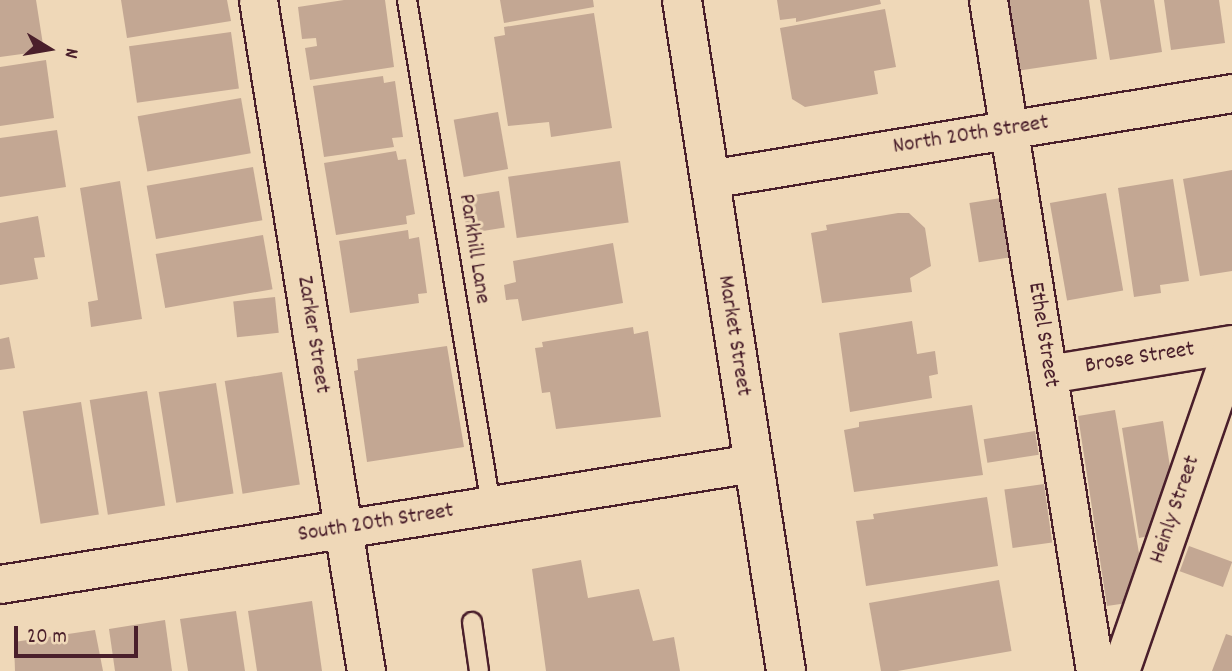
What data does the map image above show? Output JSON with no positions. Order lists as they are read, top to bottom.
{
  "streets": {
    "main road": ["Market Street"],
    "street": [
      "North 20th Street",
      "Zarker Street",
      "Ethel Street",
      "Brose Street",
      "Heinly Street",
      "South 20th Street"
    ],
    "lane": ["Parkhill Lane"]
  },
  "crossings": [
    ["North 20th Street", "Ethel Street"],
    ["North 20th Street", "Market Street"],
    ["Parkhill Lane", "South 20th Street"],
    ["Zarker Street", "South 20th Street"],
    ["Ethel Street", "Brose Street"],
    ["Market Street", "South 20th Street"],
    ["Brose Street", "Heinly Street"]
  ],
  "scale_bar": "20 m",
  "north": "right"
}
